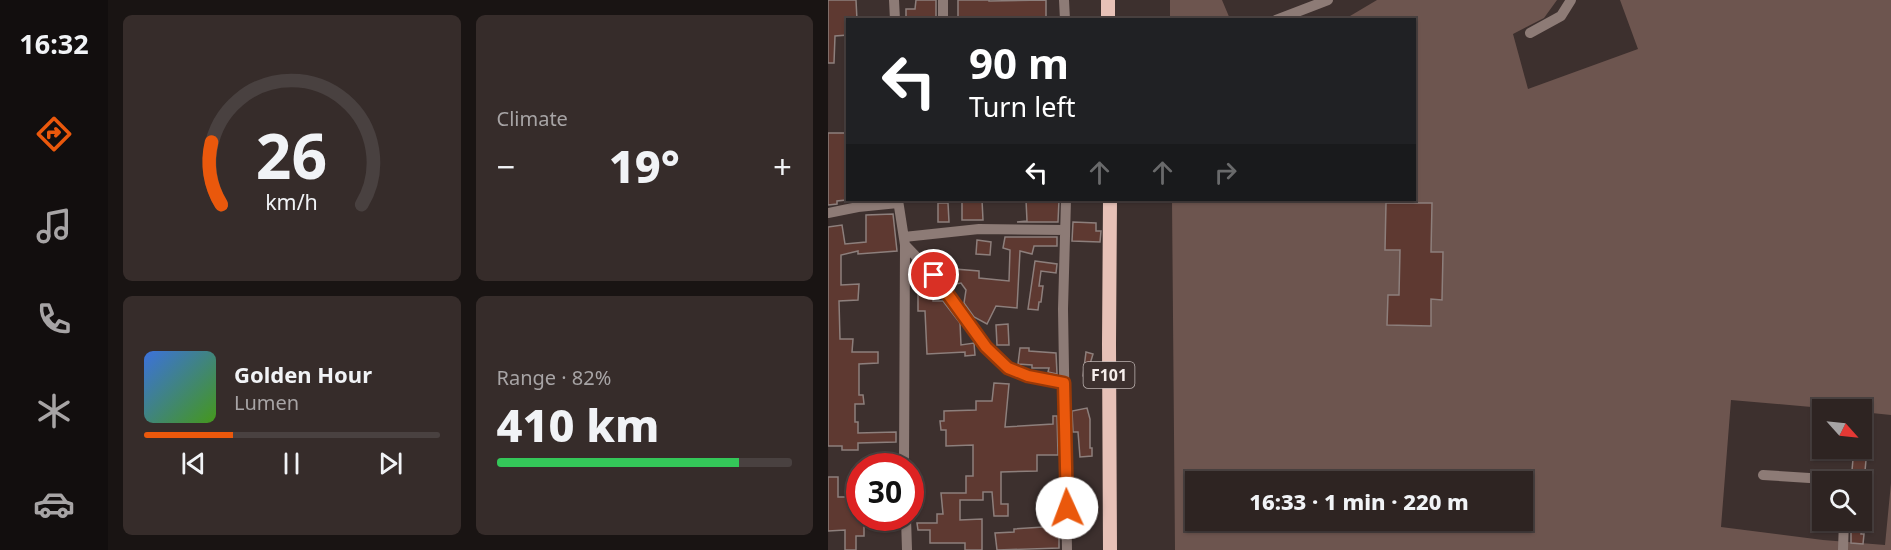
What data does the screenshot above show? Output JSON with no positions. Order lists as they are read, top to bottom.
{
  "streets": {
    "main road": ["F101"]
  },
  "north": "bottom right",
  "page": {
    "tabs": "16:32",
    "tile": [
      "Climate",
      ["Range · 82%", "410 km"]
    ],
    "turn": ["90 m", "Turn left"],
    "heat": ["−", "19°", "+"],
    "song": ["Golden Hour", "Lumen"],
    "limit": "30",
    "trip": "16:33 · 1 min · 220 m",
    "gauge": ["26", "km/h"]
  }
}
